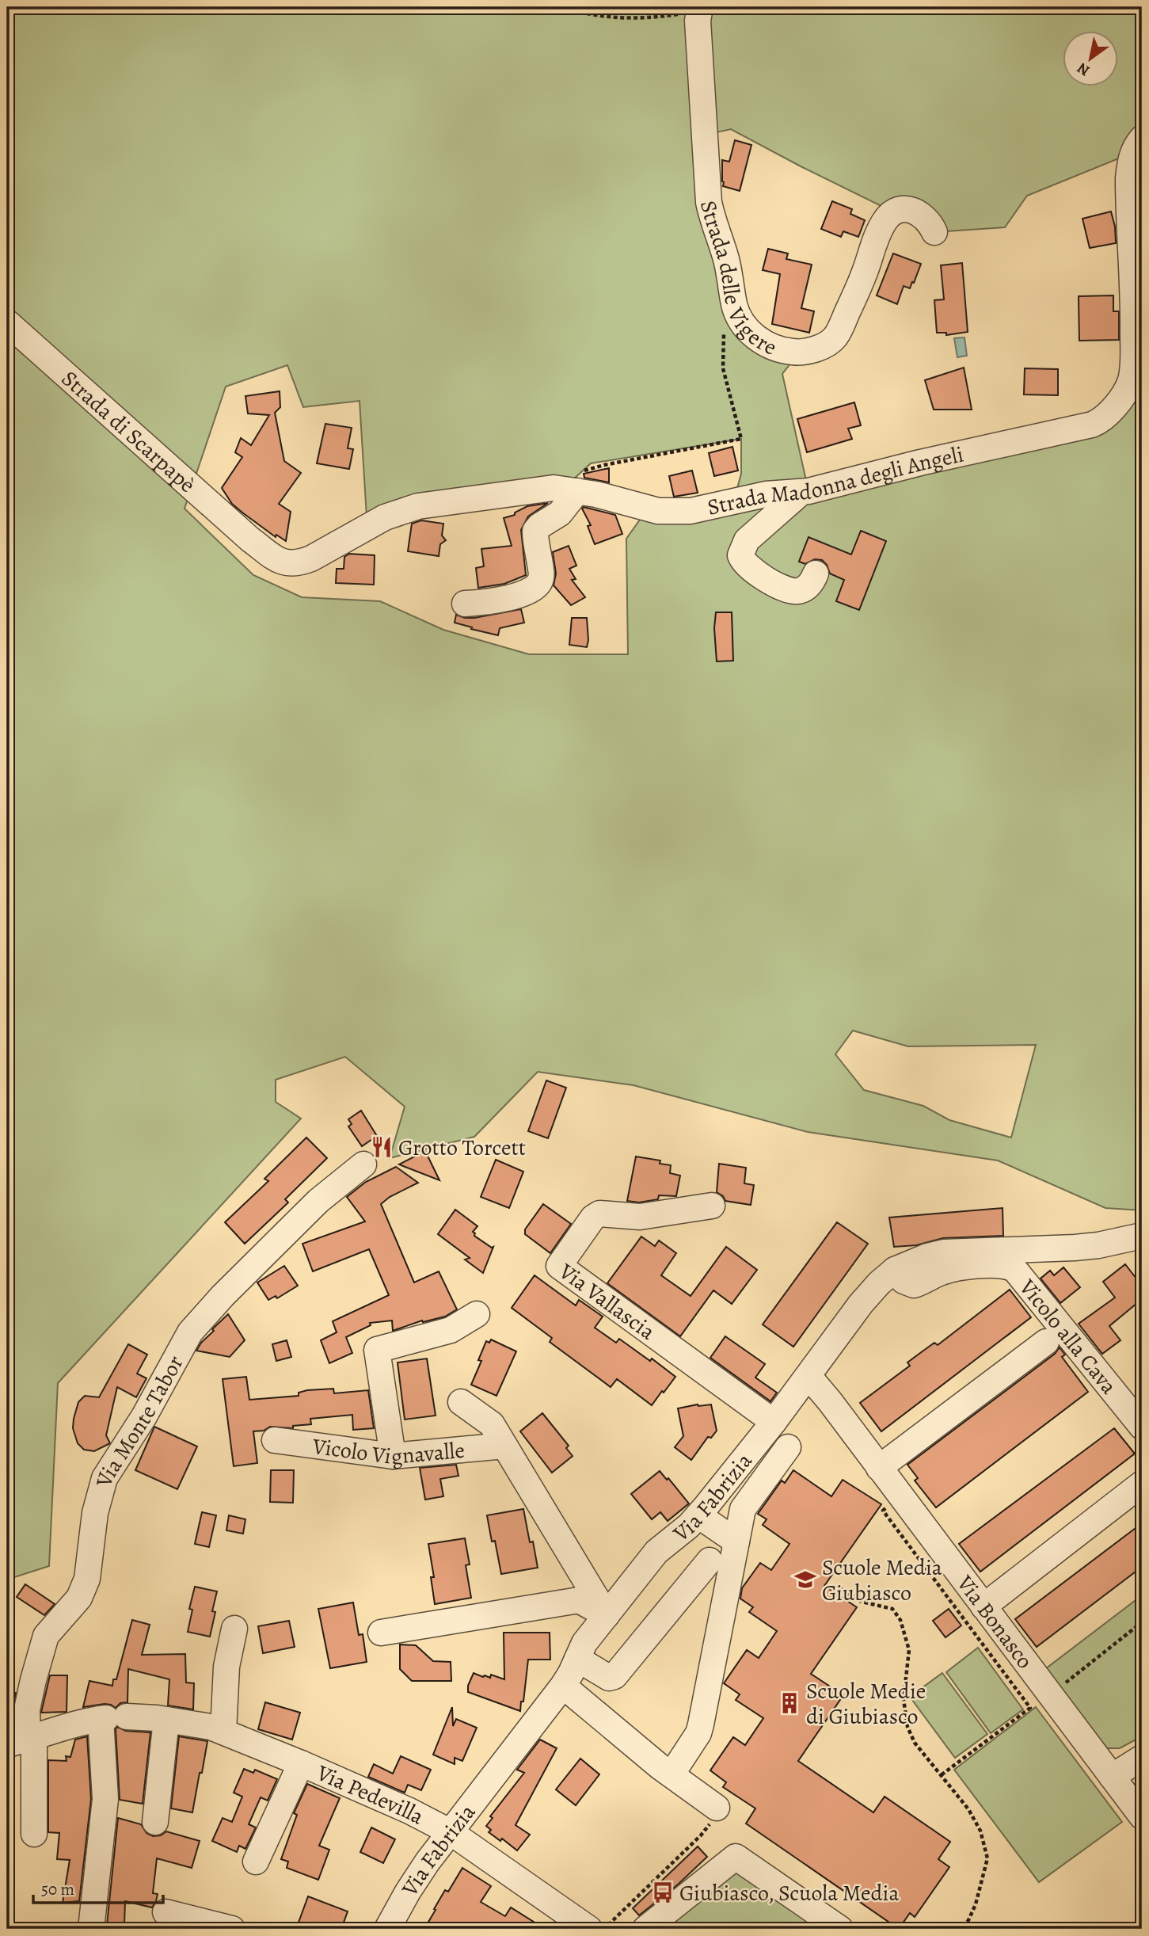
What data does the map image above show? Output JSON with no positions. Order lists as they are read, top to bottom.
{
  "streets": {
    "street": [
      "Strada delle Vigere",
      "Strada di Scarpapè",
      "Strada Madonna degli Angeli",
      "Via Vallascia",
      "Vicolo alla Cava",
      "Via Monte Tabor",
      "Vicolo Vignavalle",
      "Via Fabrizia",
      "Via Bonasco",
      "Via Pedevilla"
    ]
  },
  "crossings": [
    ["Strada di Scarpapè", "Strada Madonna degli Angeli"],
    ["Via Vallascia", "Via Fabrizia"],
    ["Vicolo alla Cava", "Via Fabrizia"],
    ["Via Monte Tabor", "Via Pedevilla"],
    ["Vicolo Vignavalle", "Via Fabrizia"],
    ["Via Fabrizia", "Via Bonasco"],
    ["Via Fabrizia", "Via Pedevilla"]
  ],
  "places": {
    "restaurant": ["Grotto Torcett"],
    "school or university": ["Scuole Media Giubiasco"],
    "building": ["Scuole Medie di Giubiasco"],
    "bus stop": ["Giubiasco, Scuola Media"]
  },
  "scale_bar": "50 m",
  "north": "bottom left"
}
